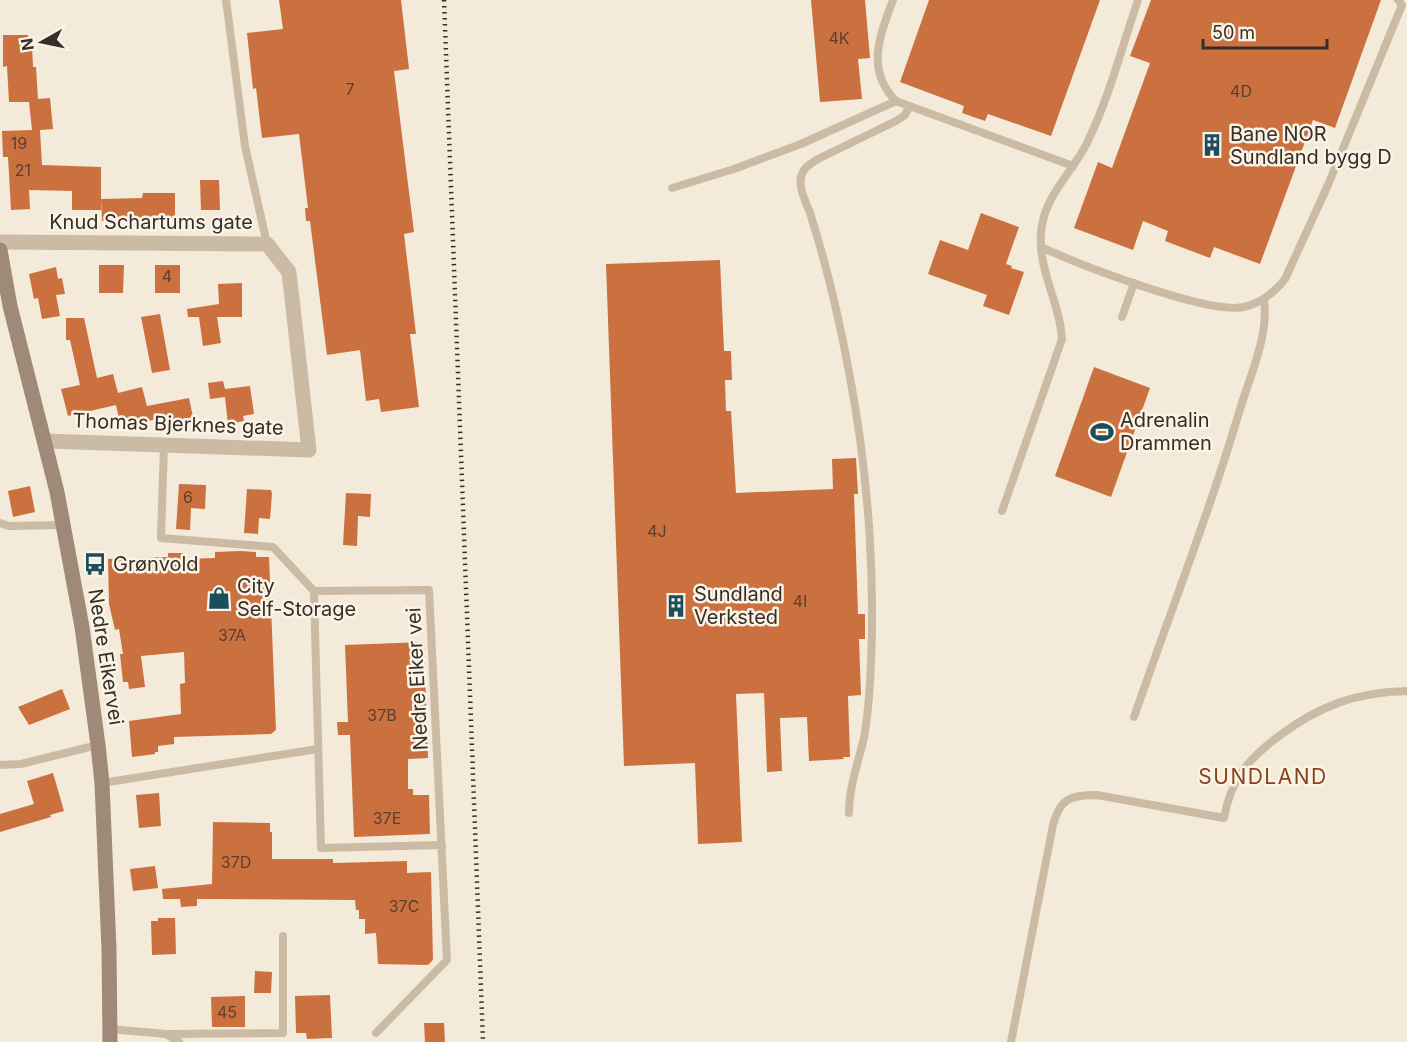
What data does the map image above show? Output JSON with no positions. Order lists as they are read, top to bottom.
{
  "streets": {
    "main road": ["Nedre Eikervei"],
    "street": ["Knud Schartums gate", "Thomas Bjerknes gate"],
    "lane": ["Nedre Eiker vei"]
  },
  "crossings": [
    ["Knud Schartums gate", "Thomas Bjerknes gate"],
    ["Thomas Bjerknes gate", "Nedre Eikervei"]
  ],
  "districts": ["SUNDLAND"],
  "places": {
    "building": ["Bane NOR Sundland bygg D", "Sundland Verksted"],
    "sports": ["Adrenalin Drammen"],
    "bus stop": ["Grønvold"],
    "shop": ["City Self-Storage"]
  },
  "house_numbers": [
    "4K",
    "7",
    "4D",
    "19",
    "21",
    "4",
    "6",
    "4J",
    "4I",
    "37A",
    "37B",
    "37E",
    "37D",
    "37C",
    "45"
  ],
  "scale_bar": "50 m",
  "north": "left"
}
